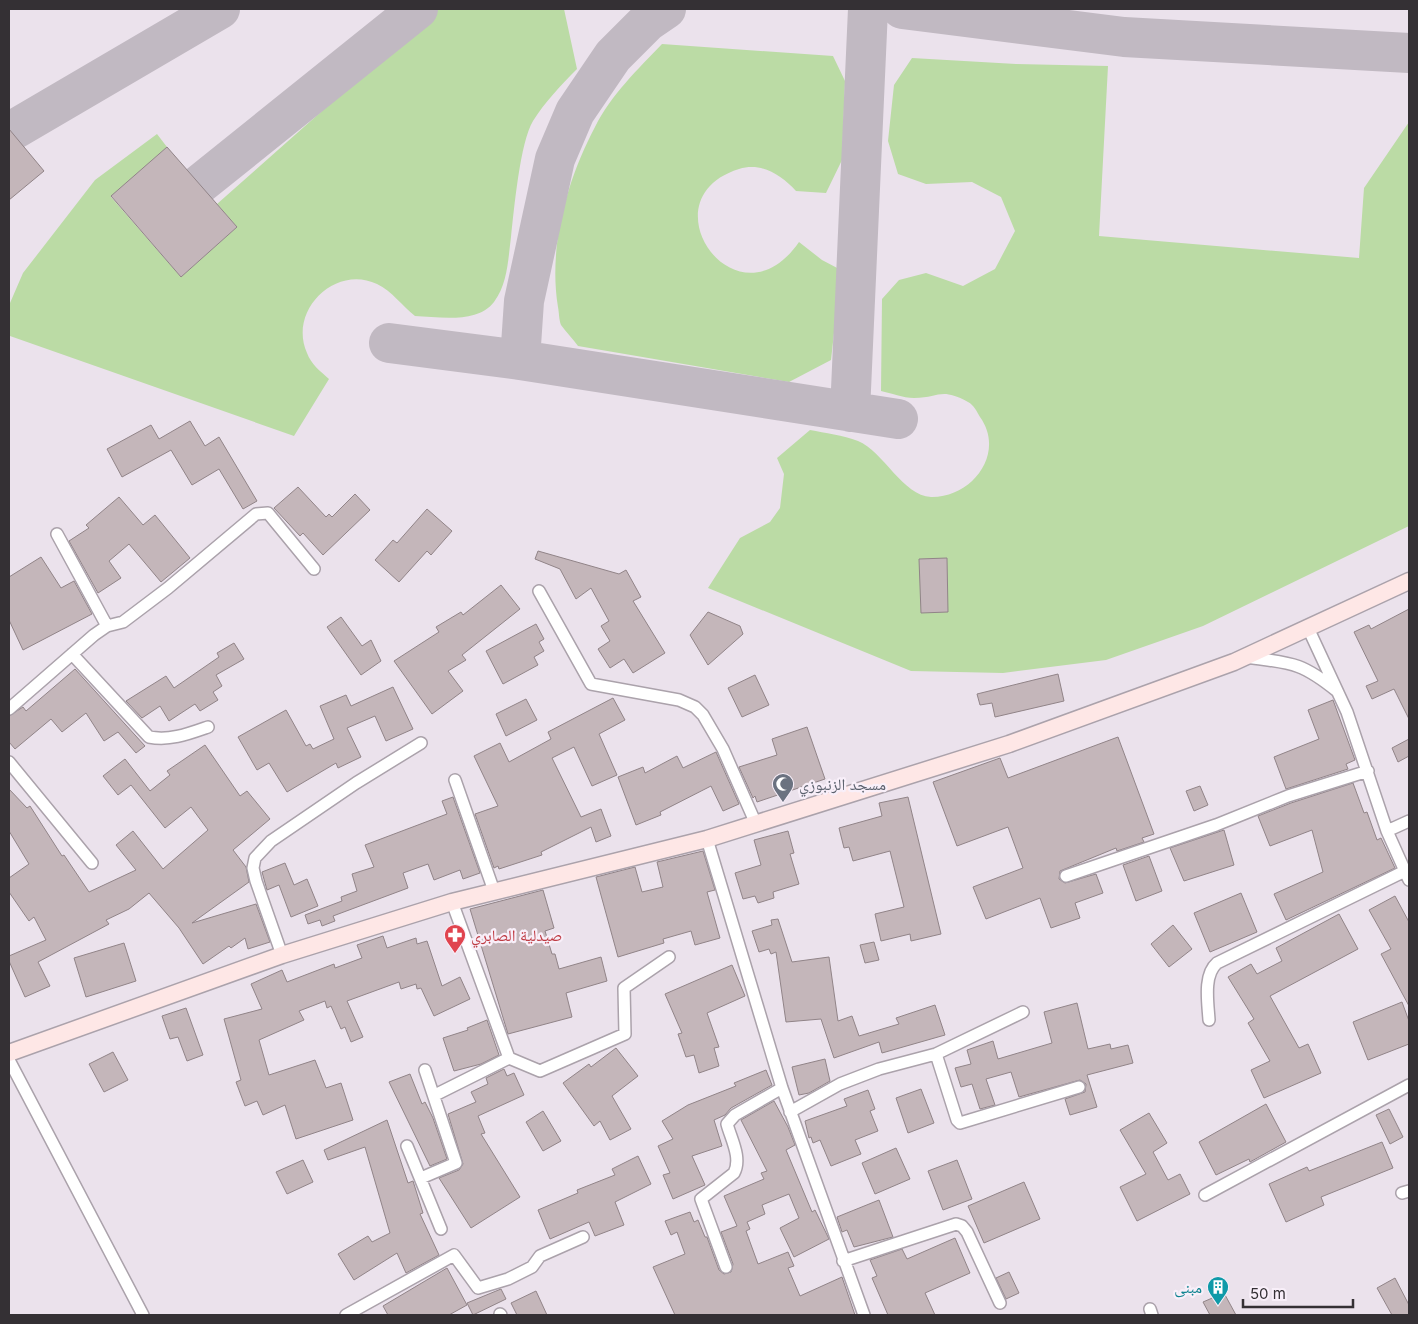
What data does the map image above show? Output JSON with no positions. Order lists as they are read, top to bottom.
{
  "places": {
    "mosque": ["مسجد الزنبوزي"],
    "pharmacy": ["صيدلية الصابري"],
    "building": ["مبنى"]
  },
  "scale_bar": "50 m"
}
